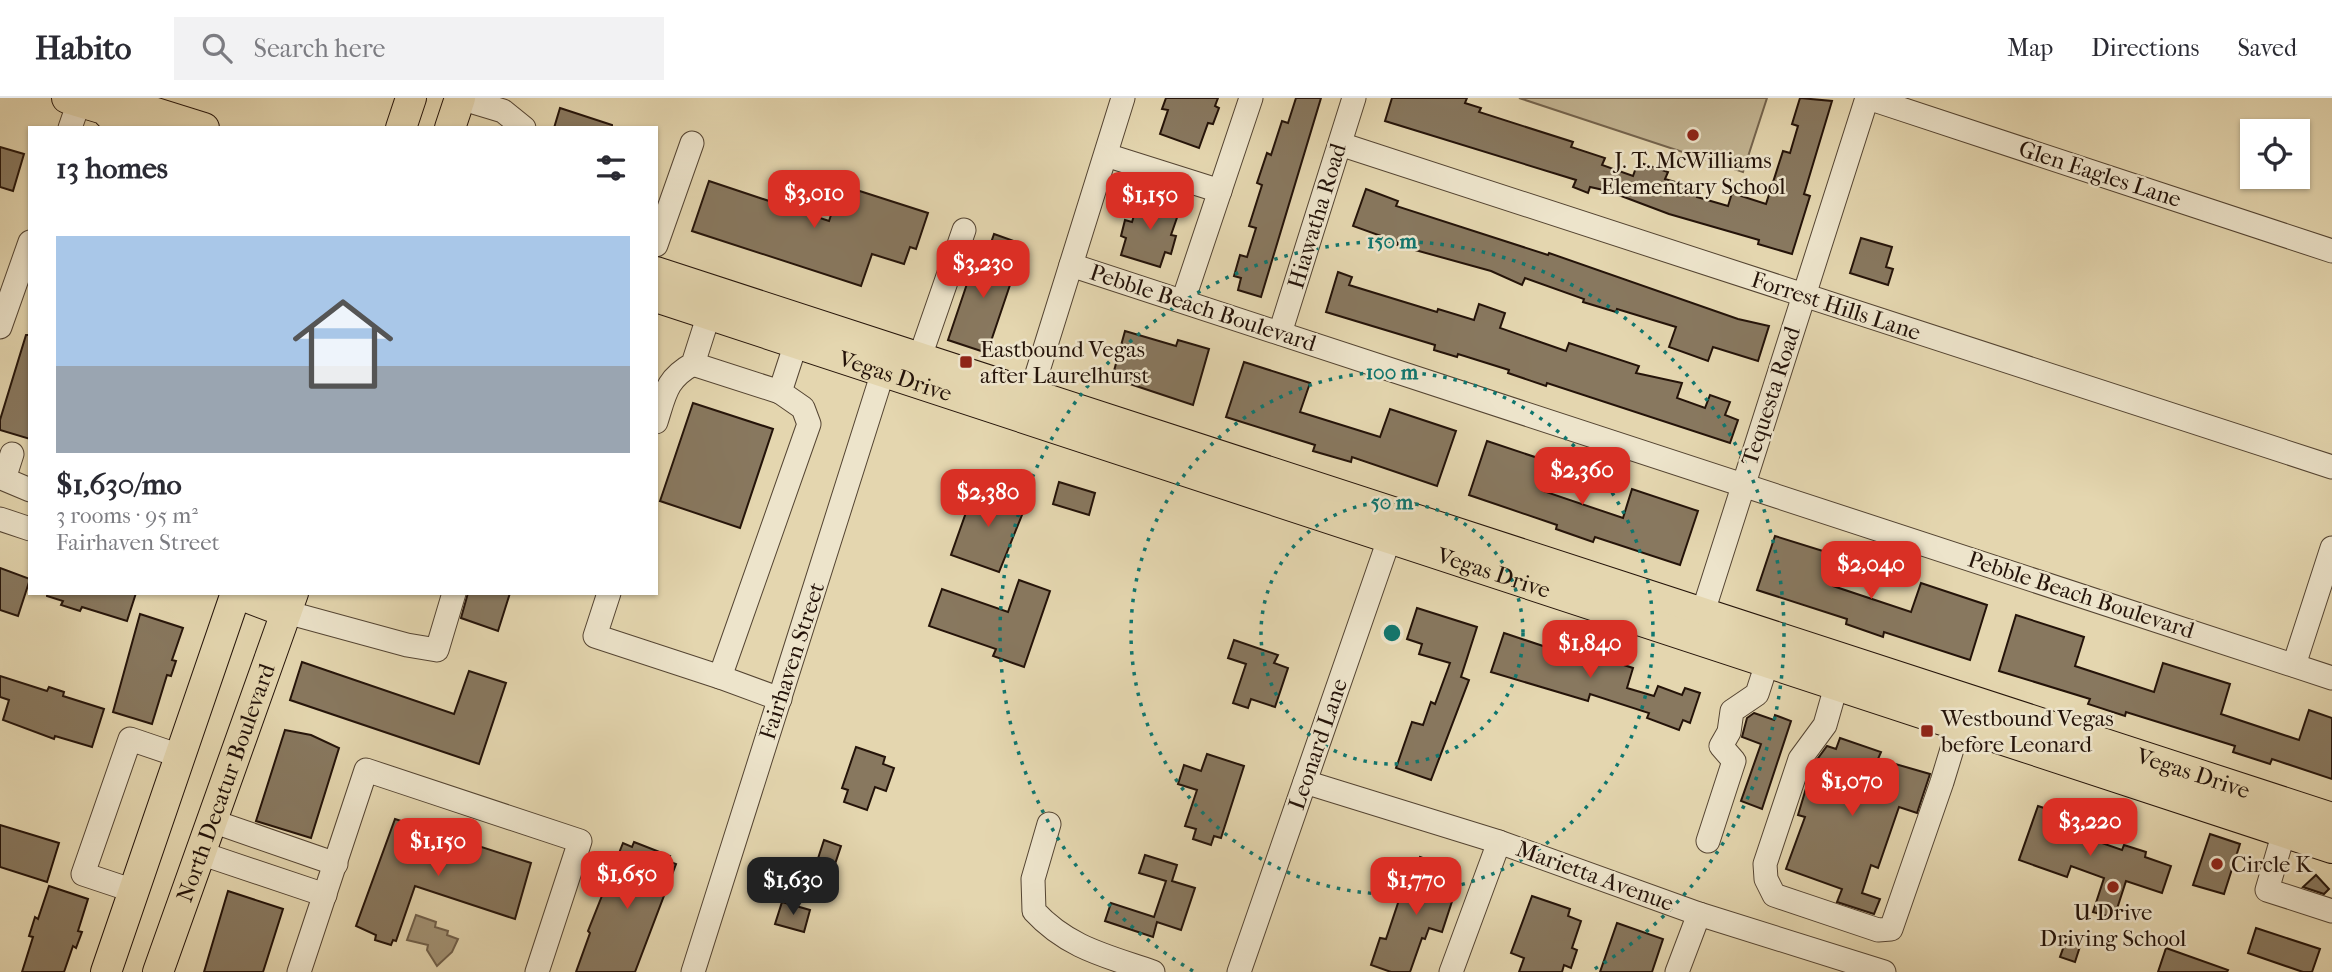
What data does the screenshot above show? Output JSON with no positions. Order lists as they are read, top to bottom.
{
  "streets": {
    "main road": ["Vegas Drive", "North Decatur Boulevard"],
    "street": [
      "Glen Eagles Lane",
      "Hiawatha Road",
      "Forrest Hills Lane",
      "Pebble Beach Boulevard",
      "Tequesta Road",
      "Fairhaven Street",
      "Leonard Lane",
      "Marietta Avenue"
    ]
  },
  "crossings": [
    ["Glen Eagles Lane", "Tequesta Road"],
    ["Hiawatha Road", "Forrest Hills Lane"],
    ["Hiawatha Road", "Pebble Beach Boulevard"],
    ["Forrest Hills Lane", "Tequesta Road"],
    ["Pebble Beach Boulevard", "Tequesta Road"],
    ["Vegas Drive", "Tequesta Road"],
    ["Vegas Drive", "Fairhaven Street"],
    ["Vegas Drive", "Leonard Lane"],
    ["Leonard Lane", "Marietta Avenue"]
  ],
  "places": {
    "other": ["J. T. McWilliams Elementary School", "Circle K", "U Drive Driving School"],
    "transit": ["Eastbound Vegas after Laurelhurst", "Westbound Vegas before Leonard"]
  },
  "page": {
    "header": "Habito",
    "search": "Search here",
    "nav": ["Map", "Directions", "Saved"],
    "heading": "13 homes",
    "price": [
      "$3,010",
      "$1,150",
      "$3,230",
      "$2,360",
      "$2,380",
      "$2,040",
      "$1,840",
      "$1,070",
      "$3,220",
      "$1,150",
      "$1,650",
      "$1,630",
      "$1,770"
    ],
    "list": [
      {
        "name": "$1,630/mo",
        "note": "3 rooms · 95 m² · Fairhaven Street"
      }
    ]
  },
  "rings": ["150 m", "100 m", "50 m"]
}
